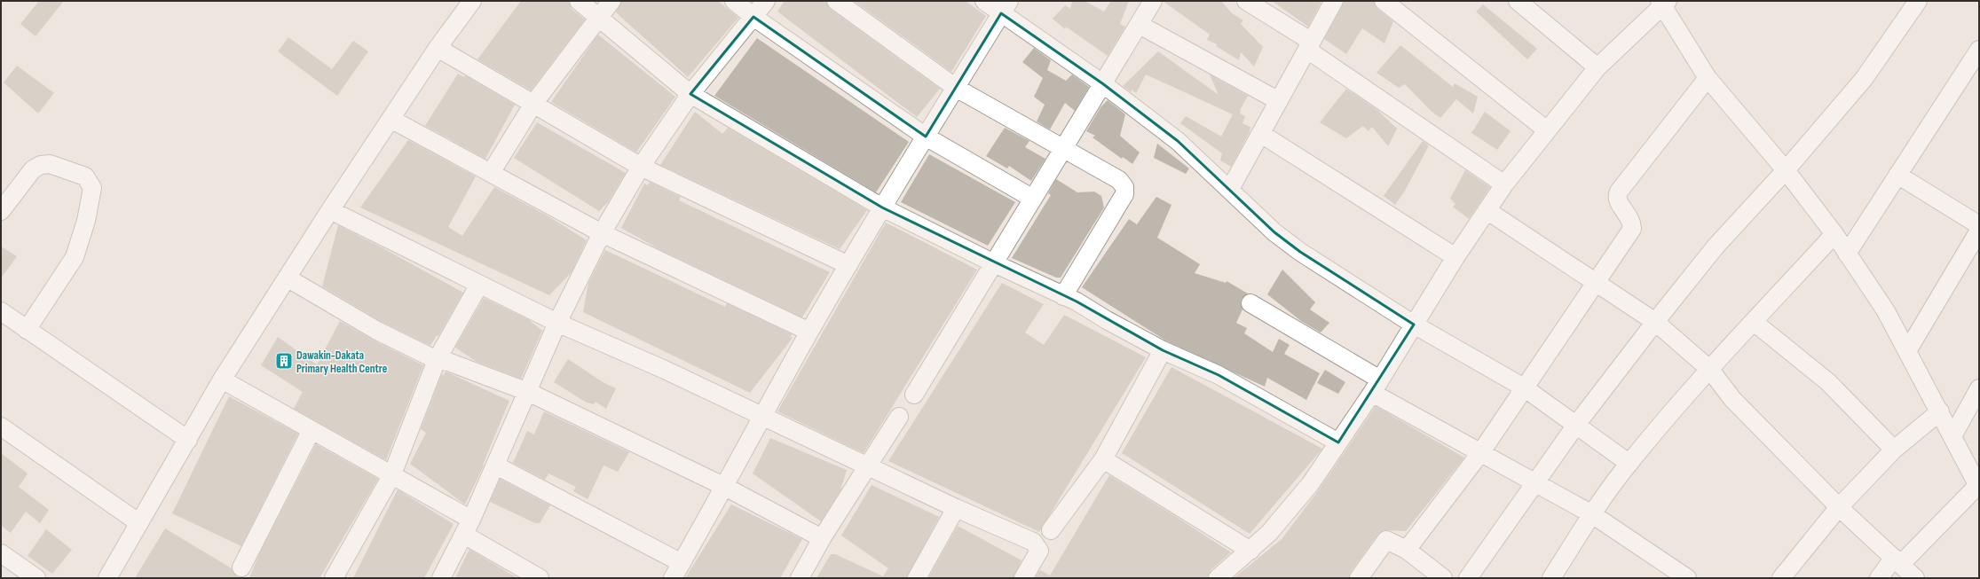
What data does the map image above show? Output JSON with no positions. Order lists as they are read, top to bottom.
{
  "places": {
    "building": ["Dawakin-Dakata Primary Health Centre"]
  }
}
